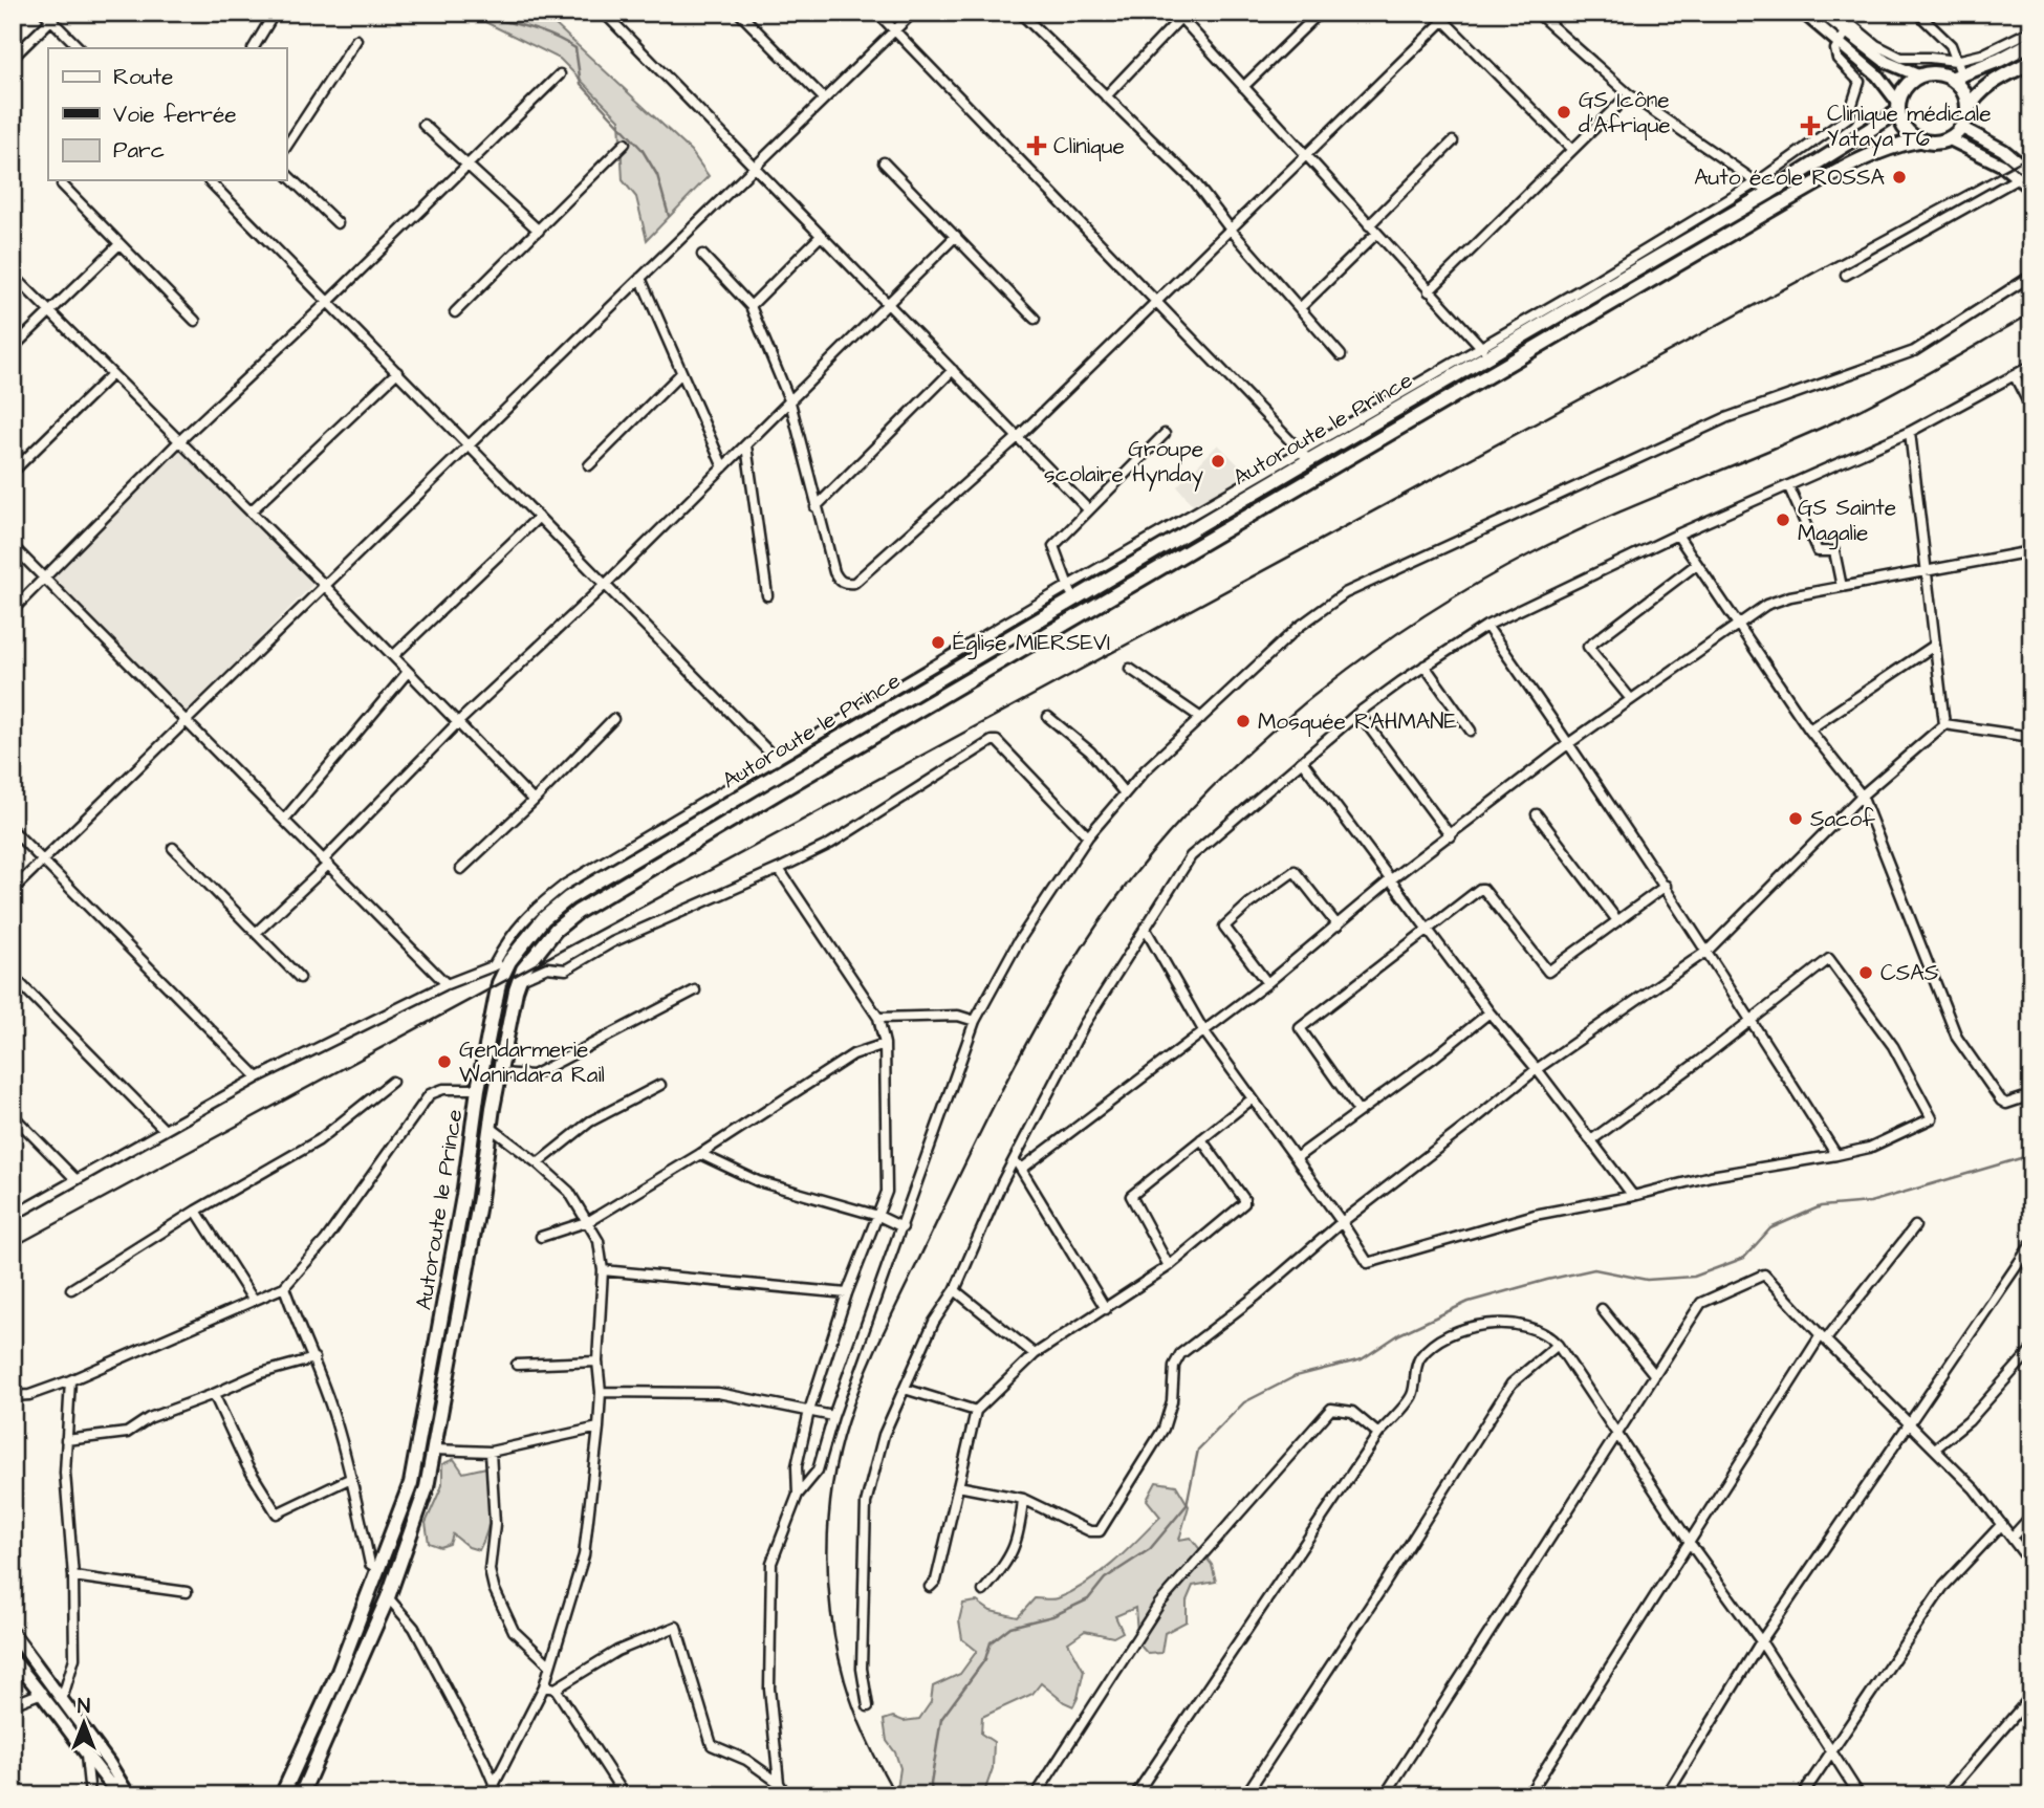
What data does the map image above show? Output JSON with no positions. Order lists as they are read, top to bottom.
{
  "streets": {
    "main road": ["Autoroute le Prince"]
  },
  "places": {
    "other": [
      "GS Icône d'Afrique",
      "Auto école ROSSA",
      "Groupe scolaire Hynday",
      "GS Sainte Magalie",
      "Église MIERSEVI",
      "Mosquée RAHMANE",
      "Sacof",
      "CSAS",
      "Gendarmerie Wanindara Rail"
    ],
    "health": ["Clinique médicale Yataya T6", "Clinique"]
  },
  "legend": ["Route", "Voie ferrée", "Parc"],
  "north": "top"
}
